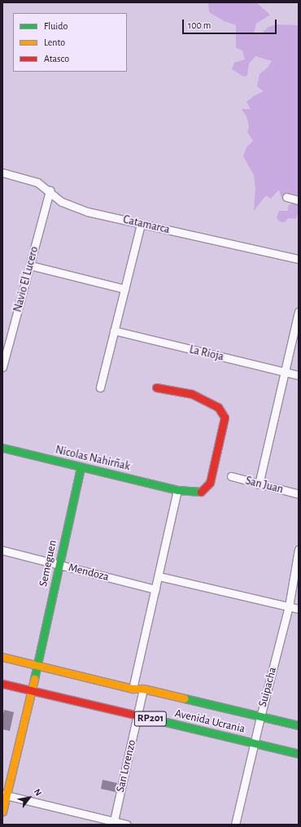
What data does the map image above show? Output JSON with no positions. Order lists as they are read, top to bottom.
{
  "streets": {
    "street": [
      "Catamarca",
      "Navio El Lucero",
      "La Rioja",
      "Nicolas Nahirñak",
      "San Juan",
      "Semeguen",
      "Mendoza",
      "Suipacha",
      "RP201",
      "Avenida Ucrania",
      "San Lorenzo"
    ]
  },
  "crossings": [
    ["Catamarca", "Navio El Lucero"],
    ["Nicolas Nahirñak", "Semeguen"],
    ["Semeguen", "Mendoza"],
    ["Semeguen", "Avenida Ucrania"],
    ["Suipacha", "Avenida Ucrania"],
    ["Avenida Ucrania", "San Lorenzo"]
  ],
  "legend": ["Fluido", "Lento", "Atasco"],
  "scale_bar": "100 m",
  "north": "top right"
}
